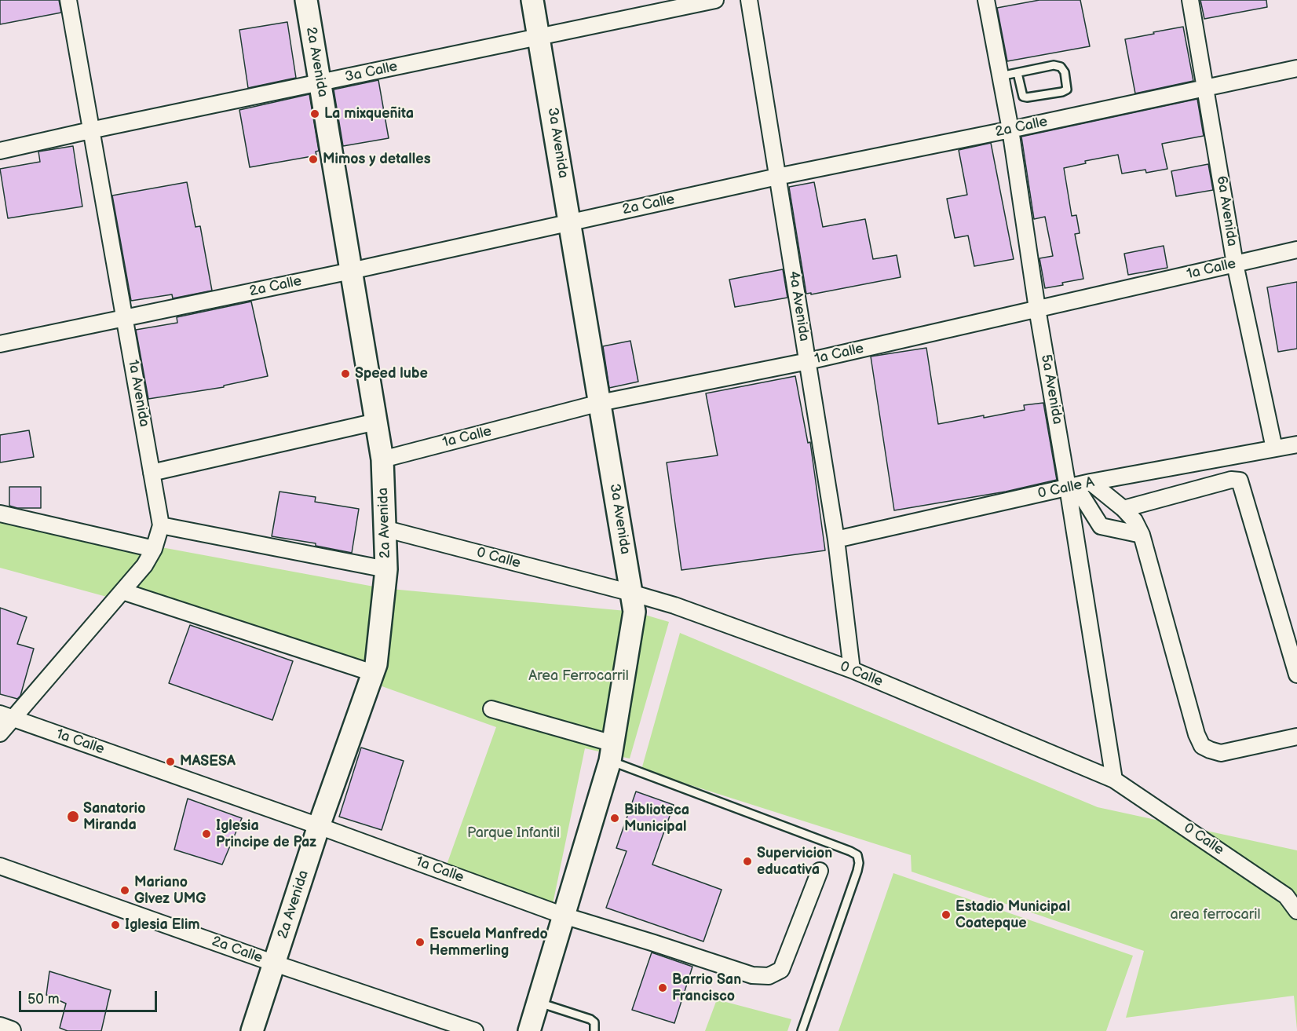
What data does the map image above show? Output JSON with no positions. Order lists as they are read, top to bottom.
{
  "streets": {
    "main road": ["2a Avenida", "3a Avenida"],
    "street": [
      "3a Calle",
      "2a Calle",
      "6a Avenida",
      "1a Calle",
      "4a Avenida",
      "5a Avenida",
      "1a Avenida",
      "0 Calle A",
      "0 Calle"
    ]
  },
  "crossings": [
    ["2a Avenida", "3a Calle"],
    ["2a Avenida", "2a Calle"],
    ["2a Avenida", "1a Calle"],
    ["2a Avenida", "0 Calle"],
    ["3a Calle", "3a Avenida"],
    ["3a Calle", "1a Avenida"],
    ["2a Calle", "3a Avenida"],
    ["2a Calle", "6a Avenida"],
    ["2a Calle", "4a Avenida"],
    ["2a Calle", "5a Avenida"],
    ["2a Calle", "1a Avenida"],
    ["3a Avenida", "1a Calle"],
    ["3a Avenida", "0 Calle"],
    ["6a Avenida", "1a Calle"],
    ["6a Avenida", "0 Calle A"],
    ["1a Calle", "4a Avenida"],
    ["1a Calle", "5a Avenida"],
    ["1a Calle", "1a Avenida"],
    ["4a Avenida", "0 Calle A"],
    ["4a Avenida", "0 Calle"],
    ["5a Avenida", "0 Calle A"],
    ["5a Avenida", "0 Calle"]
  ],
  "parks": ["Area Ferrocarril", "Parque Infantil", "area ferrocaril"],
  "places": [
    "La mixqueñita",
    "Mimos y detalles",
    "Speed lube",
    "MASESA",
    "Sanatorio Miranda",
    "Biblioteca Municipal",
    "Iglesia Principe de Paz",
    "Supervicion educativa",
    "Mariano Glvez UMG",
    "Estadio Municipal Coatepque",
    "Iglesia Elim",
    "Escuela Manfredo Hemmerling",
    "Barrio San Francisco"
  ],
  "scale_bar": "50 m"
}
